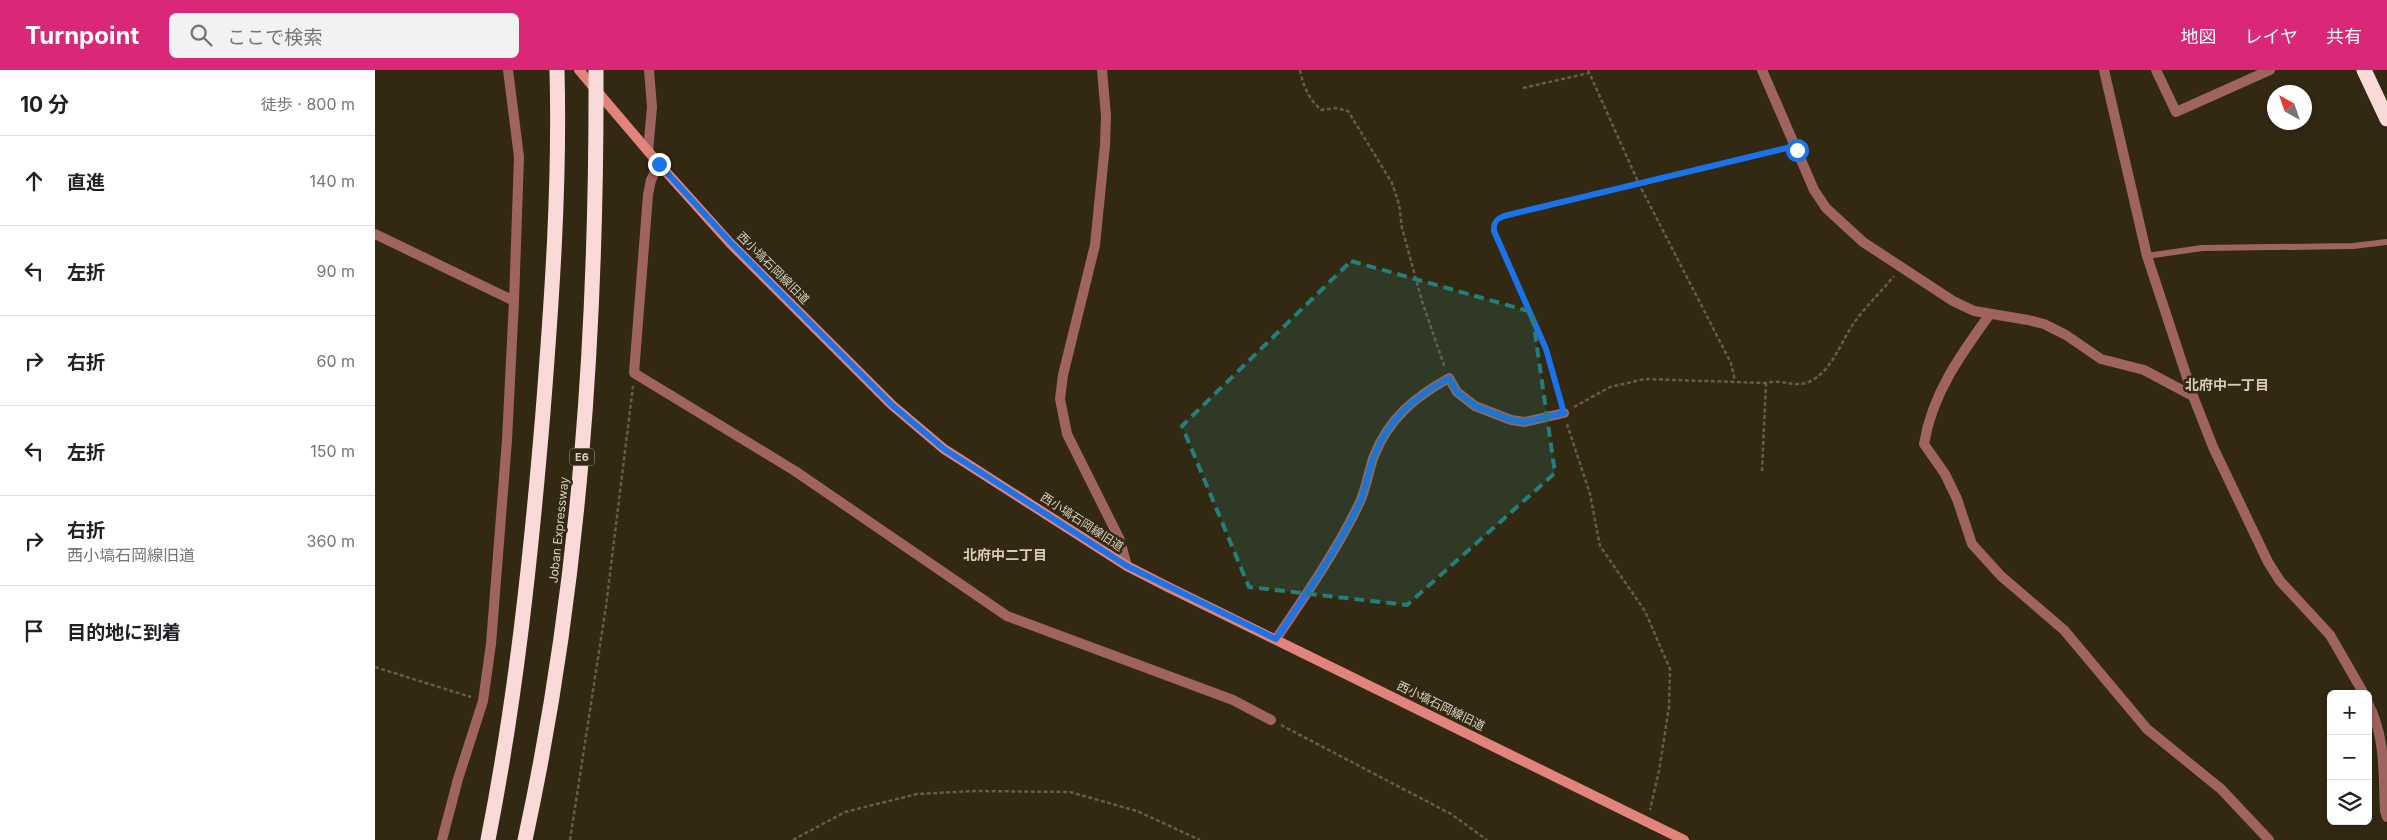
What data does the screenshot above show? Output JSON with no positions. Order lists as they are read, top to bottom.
{
  "streets": {
    "highway": ["E6", "Joban Expressway"],
    "street": ["西小塙石岡線旧道"]
  },
  "districts": ["北府中一丁目", "北府中二丁目"],
  "north": "top left",
  "page": {
    "header": "Turnpoint",
    "search": "ここで検索",
    "nav": ["地図", "レイヤ", "共有"],
    "heading": ["10 分", "徒歩 · 800 m"],
    "list": [
      ["直進", "140 m"],
      ["左折", "90 m"],
      ["右折", "60 m"],
      ["左折", "150 m"],
      ["右折", "西小塙石岡線旧道", "360 m"],
      "目的地に到着"
    ],
    "map_buttons": ["+", "−"]
  }
}
